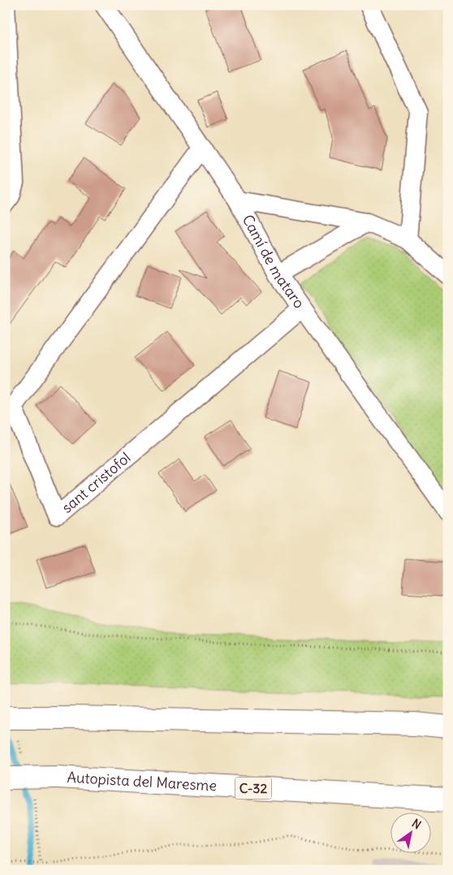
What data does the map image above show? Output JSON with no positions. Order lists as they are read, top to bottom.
{
  "streets": {
    "highway": ["Autopista del Maresme", "C-32"],
    "street": ["Camí de mataro", "sant cristofol"]
  },
  "crossings": [
    ["Camí de mataro", "sant cristofol"]
  ],
  "north": "top right"
}
